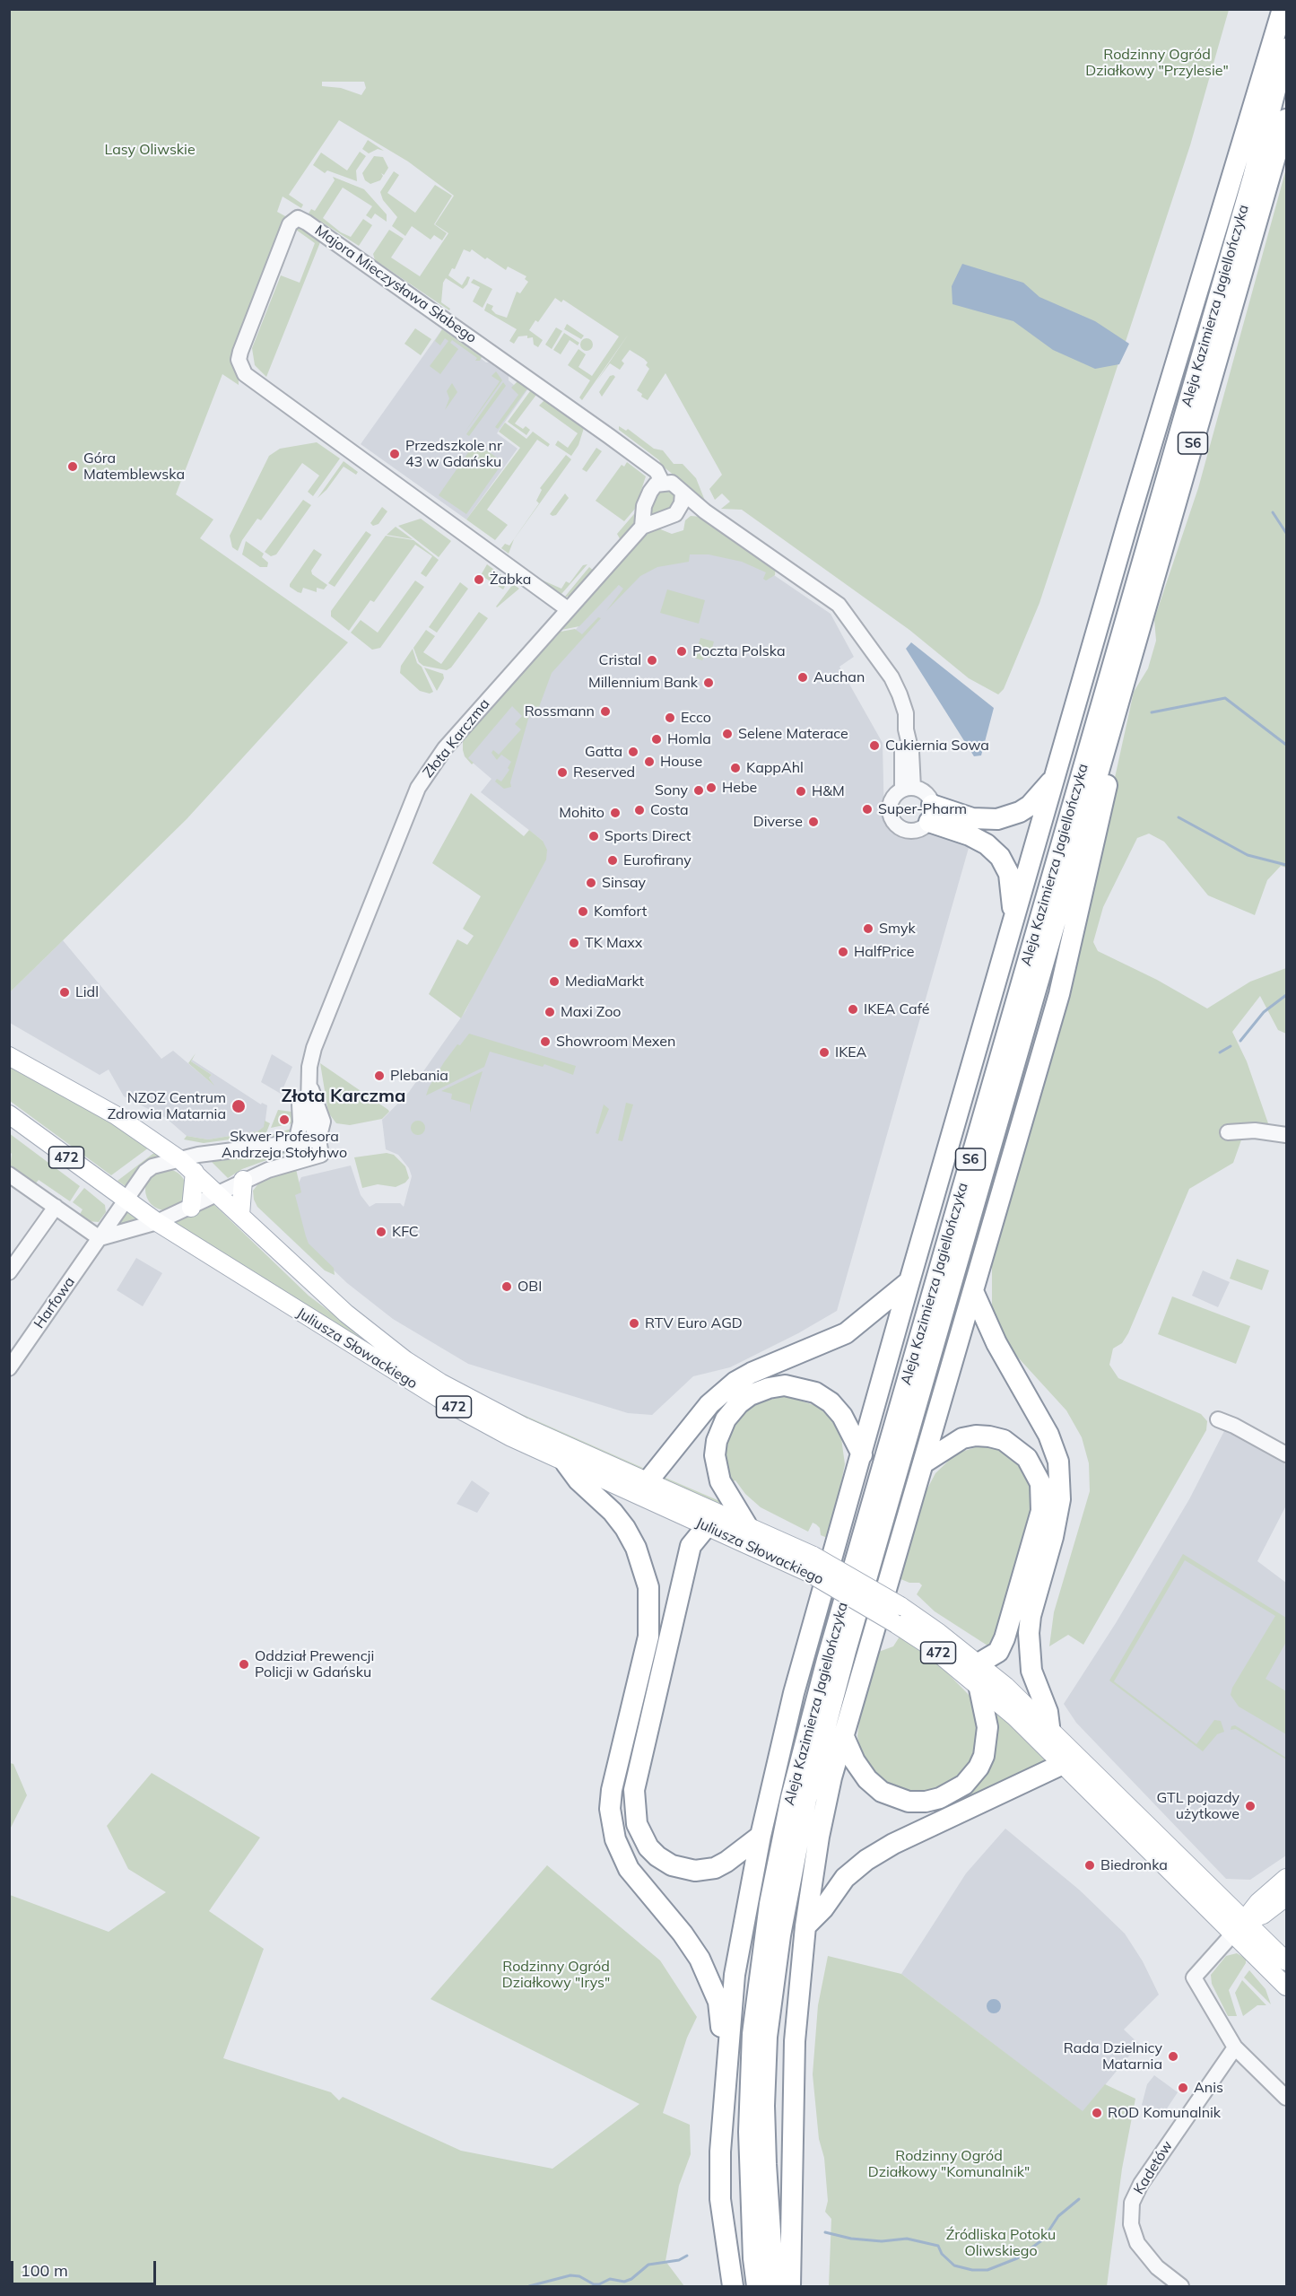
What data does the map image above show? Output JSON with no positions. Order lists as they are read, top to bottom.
{
  "streets": {
    "highway": ["Aleja Kazimierza Jagiellończyka", "S6"],
    "main road": ["472", "Juliusza Słowackiego"],
    "street": [
      "Majora Mieczysława Słabego",
      "Złota Karczma",
      "Harfowa",
      "Kadetów"
    ]
  },
  "crossings": [
    ["Majora Mieczysława Słabego", "Złota Karczma"],
    ["472", "Harfowa"],
    ["472", "Juliusza Słowackiego"],
    ["Harfowa", "Juliusza Słowackiego"]
  ],
  "districts": ["Złota Karczma"],
  "parks": [
    "Rodzinny Ogród Działkowy \"Przylesie\"",
    "Lasy Oliwskie",
    "Rodzinny Ogród Działkowy \"Irys\"",
    "Rodzinny Ogród Działkowy \"Komunalnik\"",
    "Źródliska Potoku Oliwskiego"
  ],
  "places": [
    "Przedszkole nr 43 w Gdańsku",
    "Góra Matemblewska",
    "Żabka",
    "Poczta Polska",
    "Cristal",
    "Auchan",
    "Millennium Bank",
    "Rossmann",
    "Ecco",
    "Selene Materace",
    "Homla",
    "Cukiernia Sowa",
    "Gatta",
    "House",
    "KappAhl",
    "Reserved",
    "Hebe",
    "Sony",
    "H&M",
    "Super-Pharm",
    "Costa",
    "Mohito",
    "Diverse",
    "Sports Direct",
    "Eurofirany",
    "Sinsay",
    "Komfort",
    "Smyk",
    "TK Maxx",
    "HalfPrice",
    "MediaMarkt",
    "Lidl",
    "IKEA Café",
    "Maxi Zoo",
    "Showroom Mexen",
    "IKEA",
    "Plebania",
    "NZOZ Centrum Zdrowia Matarnia",
    "Skwer Profesora Andrzeja Stołyhwo",
    "KFC",
    "OBI",
    "RTV Euro AGD",
    "Oddział Prewencji Policji w Gdańsku",
    "GTL pojazdy użytkowe",
    "Biedronka",
    "Rada Dzielnicy Matarnia",
    "Anis",
    "ROD Komunalnik"
  ],
  "scale_bar": "100 m"
}
